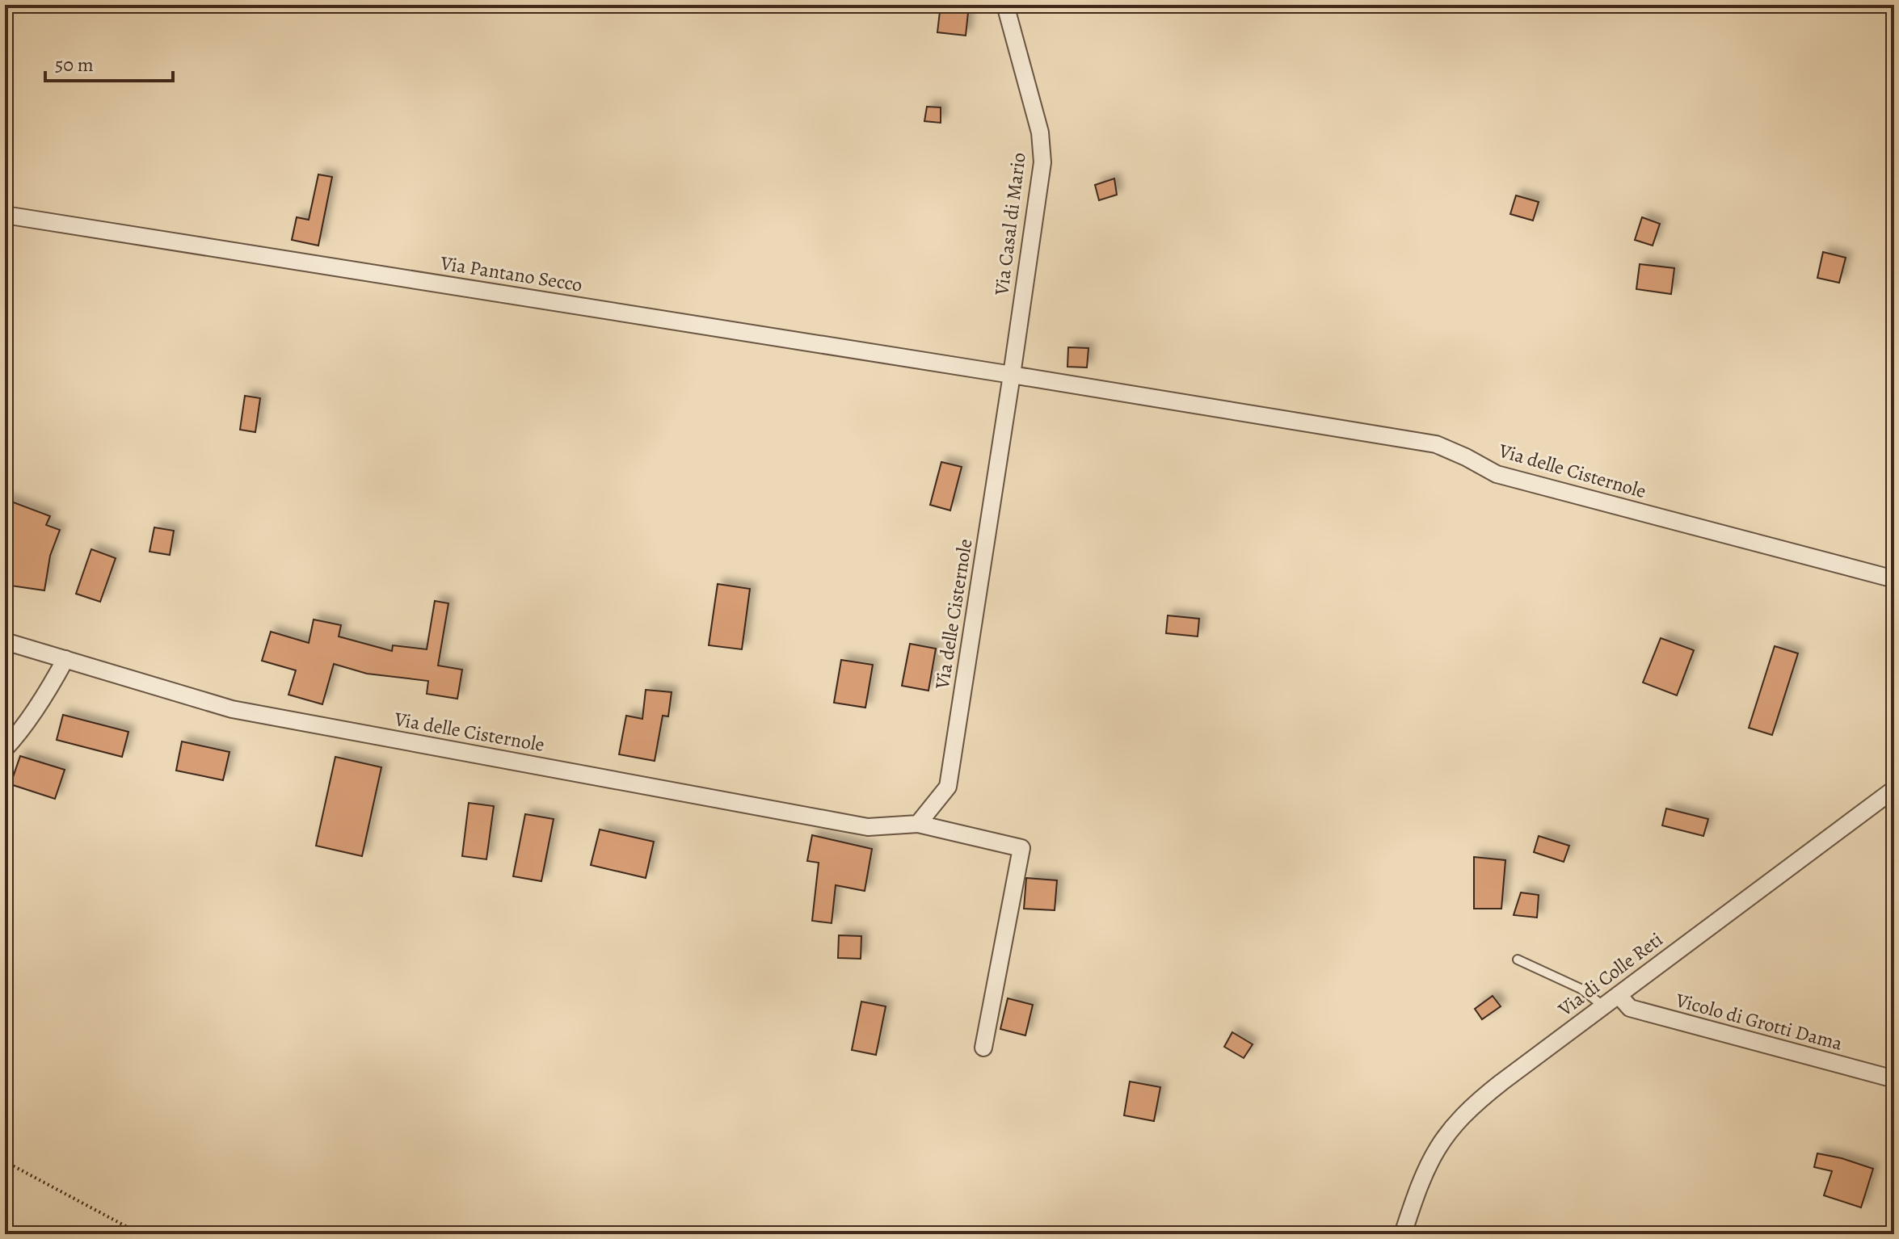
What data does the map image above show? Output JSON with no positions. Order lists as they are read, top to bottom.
{
  "streets": {
    "street": [
      "Via Casal di Mario",
      "Via Pantano Secco",
      "Via delle Cisternole",
      "Via di Colle Reti",
      "Vicolo di Grotti Dama"
    ]
  },
  "crossings": [
    ["Via Casal di Mario", "Via Pantano Secco"],
    ["Via Casal di Mario", "Via delle Cisternole"],
    ["Via Pantano Secco", "Via delle Cisternole"],
    ["Via di Colle Reti", "Vicolo di Grotti Dama"]
  ],
  "scale_bar": "50 m"
}
